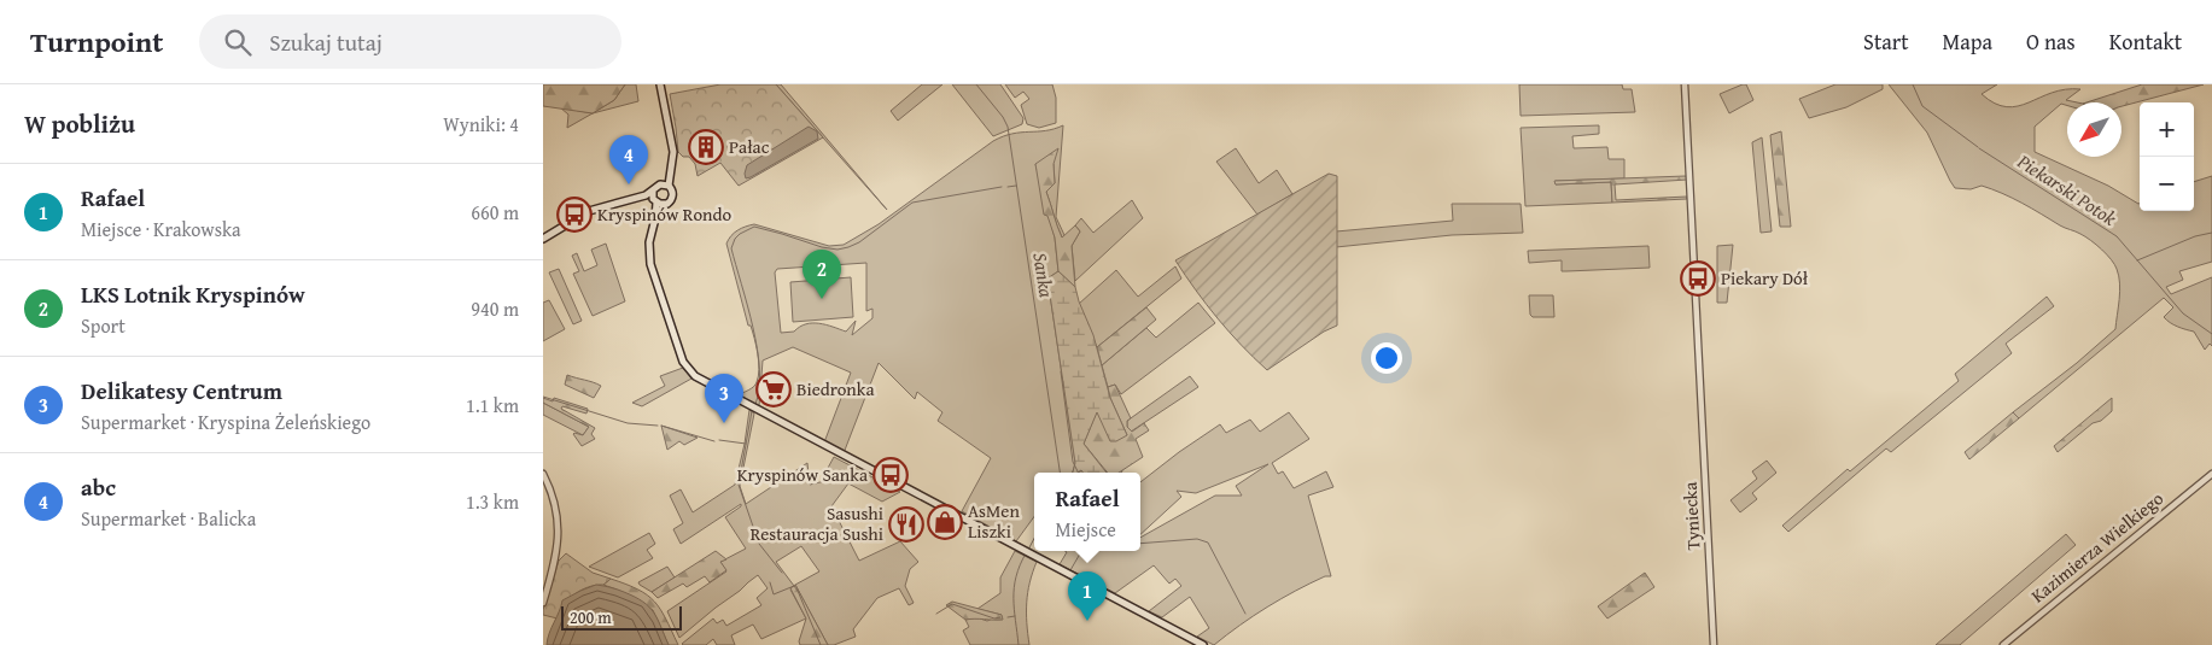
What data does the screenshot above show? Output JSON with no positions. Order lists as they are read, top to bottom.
{
  "streets": {
    "street": ["Tyniecka", "Kazimierza Wielkiego"]
  },
  "water": ["Piekarski Potok", "Sanka"],
  "places": {
    "building": ["Pałac"],
    "bus stop": ["Kryspinów Rondo", "Piekary Dół", "Kryspinów Sanka"],
    "supermarket": ["Biedronka"],
    "shop": ["AsMen Liszki"],
    "restaurant": ["Sasushi Restauracja Sushi"]
  },
  "scale_bar": "200 m",
  "north": "bottom left",
  "page": {
    "header": "Turnpoint",
    "search": "Szukaj tutaj",
    "nav": [
      "Start",
      "Mapa",
      "O nas",
      "Kontakt"
    ],
    "heading": ["W pobliżu", "Wyniki: 4"],
    "map_buttons": ["+", "−"],
    "pins": [
      "4",
      "2",
      "3",
      "1"
    ],
    "list": [
      {
        "mark": "1",
        "name": "Rafael",
        "note": "Miejsce · Krakowska",
        "value": "660 m"
      },
      {
        "mark": "2",
        "name": "LKS Lotnik Kryspinów",
        "note": "Sport",
        "value": "940 m"
      },
      {
        "mark": "3",
        "name": "Delikatesy Centrum",
        "note": "Supermarket · Kryspina Żeleńskiego",
        "value": "1.1 km"
      },
      {
        "mark": "4",
        "name": "abc",
        "note": "Supermarket · Balicka",
        "value": "1.3 km"
      }
    ],
    "popup": ["Rafael", "Miejsce"],
    "scale": "200 m"
  }
}
